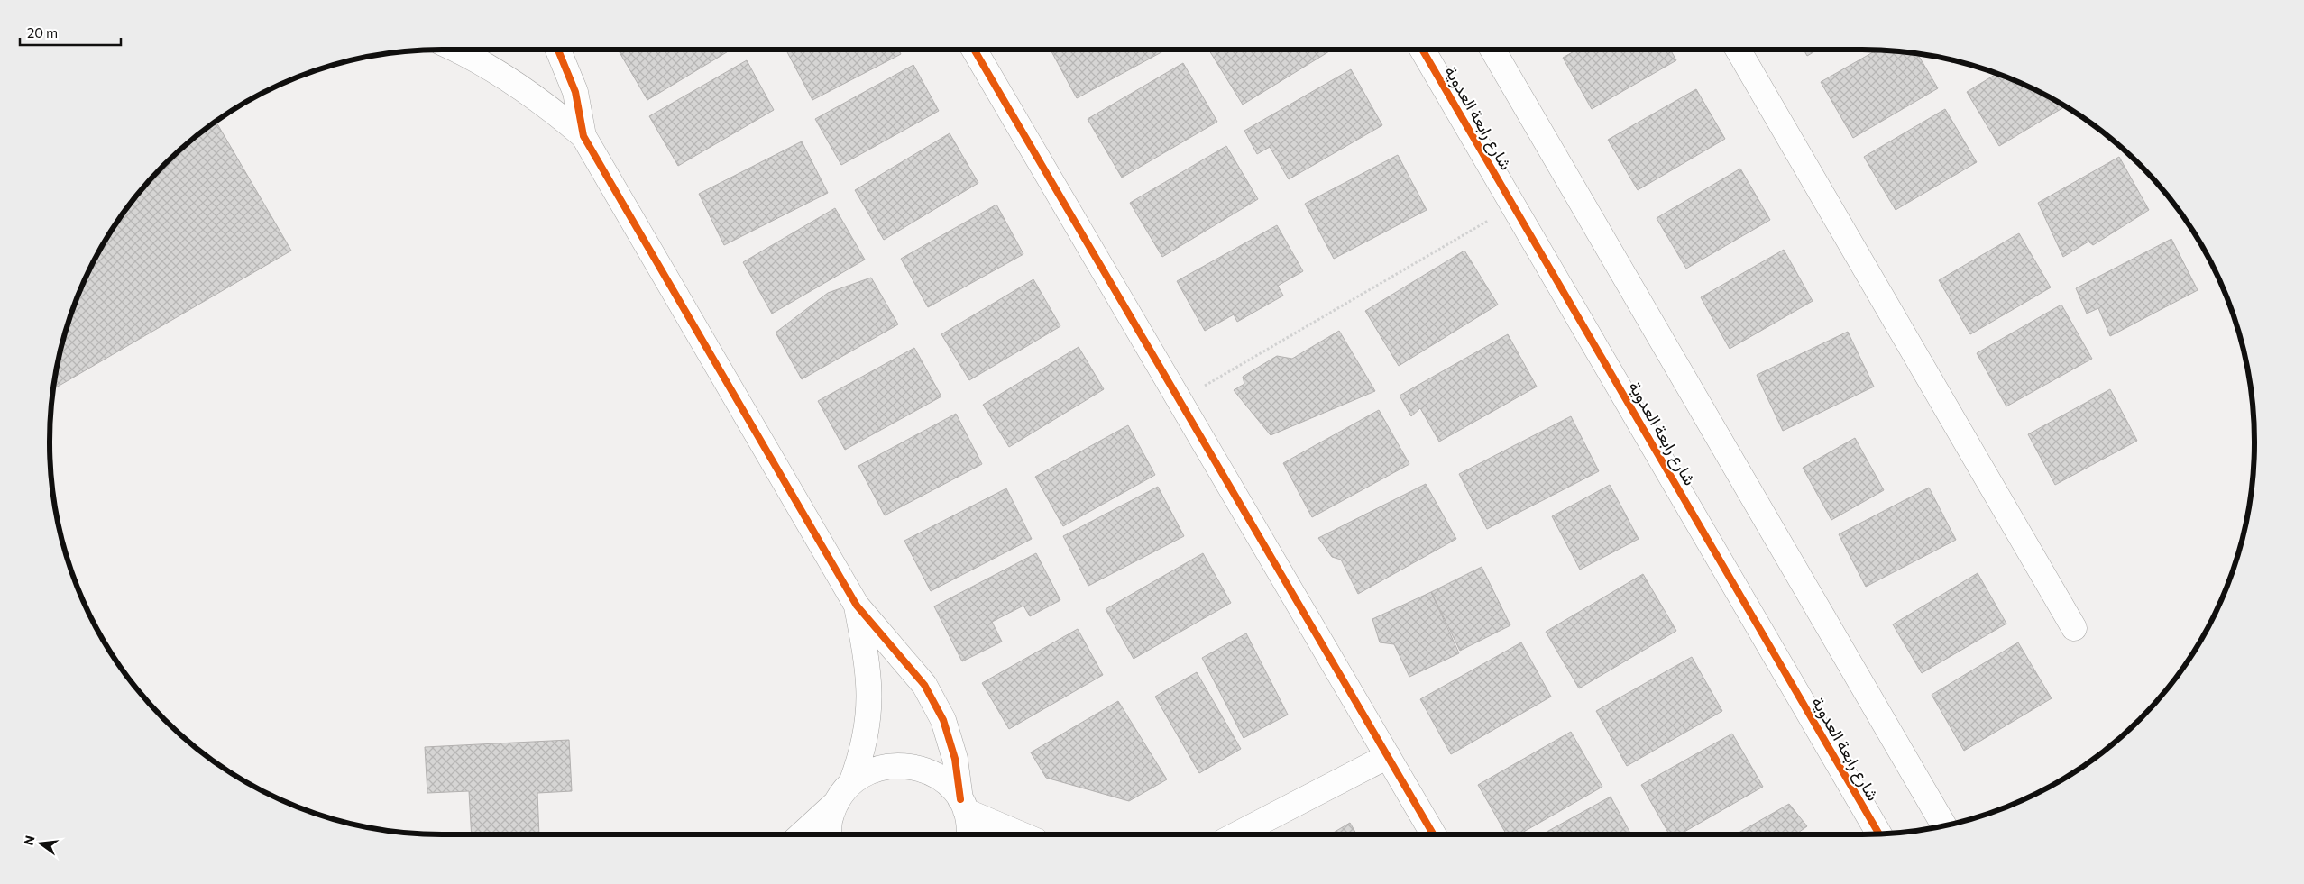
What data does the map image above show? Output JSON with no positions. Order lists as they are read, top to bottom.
{
  "streets": {
    "street": ["شارع رابعة العدوية"]
  },
  "scale_bar": "20 m",
  "north": "left"
}
